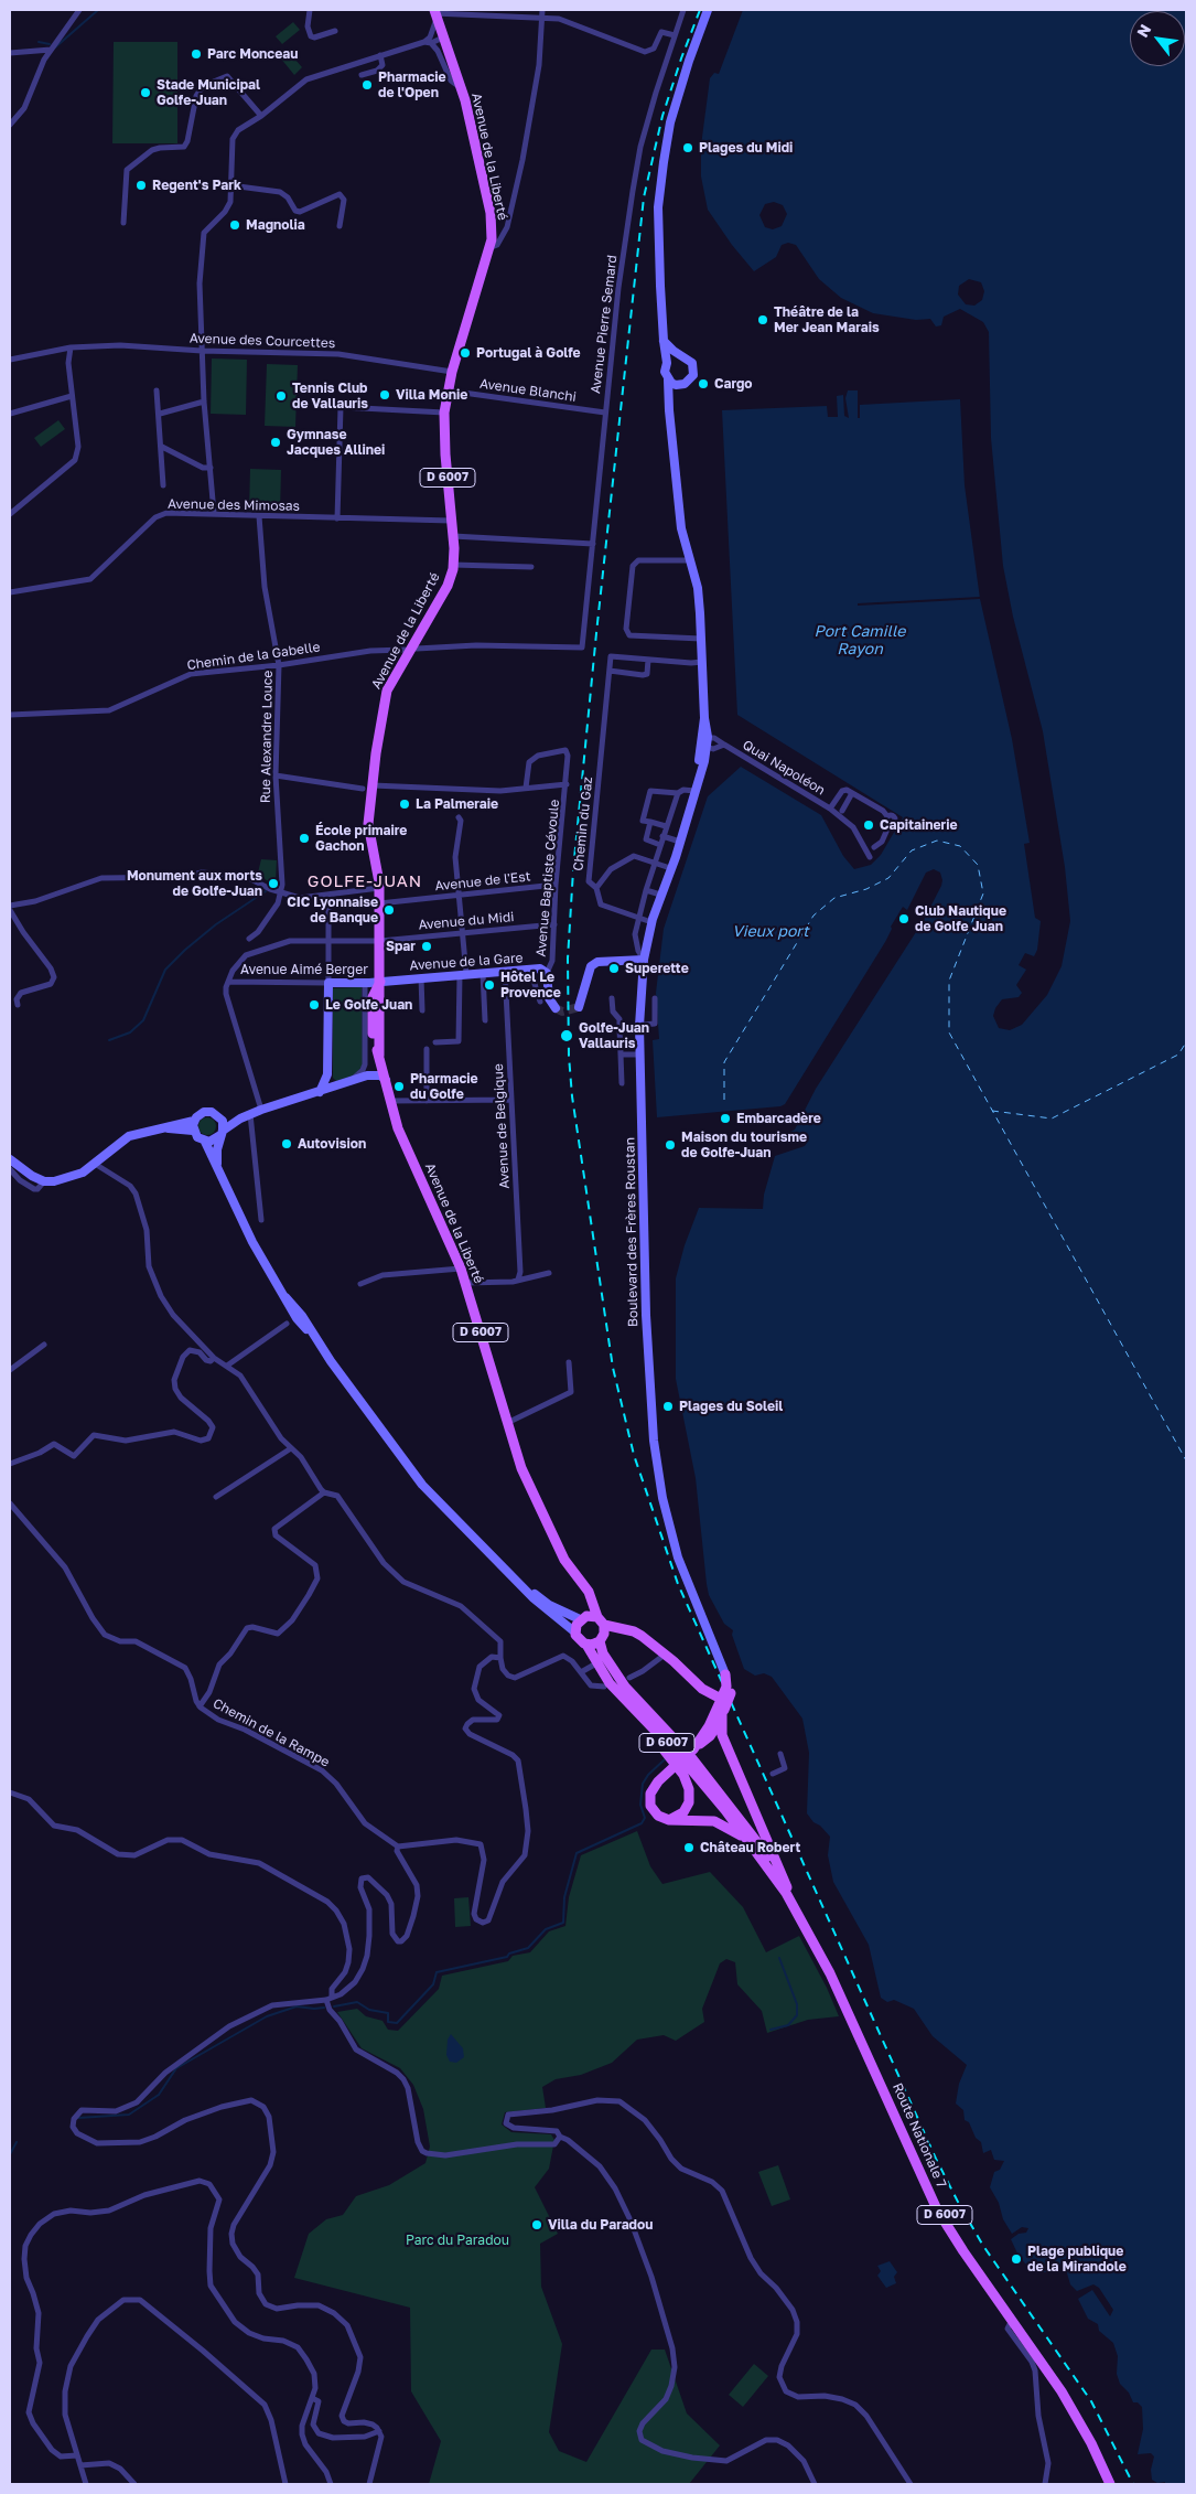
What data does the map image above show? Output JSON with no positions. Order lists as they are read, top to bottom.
{
  "streets": {
    "main road": [
      "Avenue de la Liberté",
      "D 6007",
      "Avenue de la Gare",
      "Avenue Aimé Berger",
      "Boulevard des Frères Roustan",
      "Route Nationale 7"
    ],
    "street": [
      "Avenue Pierre Semard",
      "Avenue des Courcettes",
      "Avenue Blanchi",
      "Avenue des Mimosas",
      "Chemin de la Gabelle",
      "Rue Alexandre Louce",
      "Quai Napoléon",
      "Chemin du Gaz",
      "Avenue Baptiste Cévoule",
      "Avenue de l'Est",
      "Avenue du Midi",
      "Avenue de Belgique",
      "Chemin de la Rampe"
    ]
  },
  "crossings": [
    ["Avenue de la Liberté", "Avenue des Courcettes"],
    ["Avenue de la Liberté", "Avenue Blanchi"],
    ["Avenue de la Liberté", "D 6007"],
    ["Avenue de la Liberté", "Avenue des Mimosas"],
    ["Avenue de la Liberté", "Chemin de la Gabelle"],
    ["Avenue de la Liberté", "Avenue de l'Est"],
    ["Avenue de la Liberté", "Avenue du Midi"],
    ["Avenue de la Liberté", "Avenue de la Gare"],
    ["Avenue de la Liberté", "Avenue Aimé Berger"],
    ["Avenue Pierre Semard", "Avenue Blanchi"],
    ["Avenue Pierre Semard", "Chemin de la Gabelle"],
    ["D 6007", "Route Nationale 7"],
    ["Avenue des Mimosas", "Rue Alexandre Louce"],
    ["Chemin de la Gabelle", "Rue Alexandre Louce"],
    ["Quai Napoléon", "Boulevard des Frères Roustan"],
    ["Chemin du Gaz", "Boulevard des Frères Roustan"],
    ["Avenue Baptiste Cévoule", "Avenue de l'Est"],
    ["Avenue Baptiste Cévoule", "Avenue du Midi"],
    ["Avenue Baptiste Cévoule", "Avenue de la Gare"],
    ["Avenue du Midi", "Avenue Aimé Berger"],
    ["Avenue de la Gare", "Avenue Aimé Berger"],
    ["Avenue de la Gare", "Avenue de Belgique"]
  ],
  "districts": ["GOLFE-JUAN"],
  "water": ["Port Camille Rayon", "Vieux port"],
  "parks": ["Parc du Paradou"],
  "places": [
    "Parc Monceau",
    "Pharmacie de l'Open",
    "Stade Municipal Golfe-Juan",
    "Plages du Midi",
    "Regent's Park",
    "Magnolia",
    "Théâtre de la Mer Jean Marais",
    "Portugal à Golfe",
    "Cargo",
    "Villa Monie",
    "Tennis Club de Vallauris",
    "Gymnase Jacques Allinei",
    "La Palmeraie",
    "Capitainerie",
    "École primaire Gachon",
    "Monument aux morts de Golfe-Juan",
    "CIC Lyonnaise de Banque",
    "Club Nautique de Golfe Juan",
    "Spar",
    "Superette",
    "Hôtel Le Provence",
    "Le Golfe Juan",
    "Golfe-Juan Vallauris",
    "Pharmacie du Golfe",
    "Embarcadère",
    "Autovision",
    "Maison du tourisme de Golfe-Juan",
    "Plages du Soleil",
    "Château Robert",
    "Villa du Paradou",
    "Plage publique de la Mirandole"
  ],
  "north": "top left"
}
